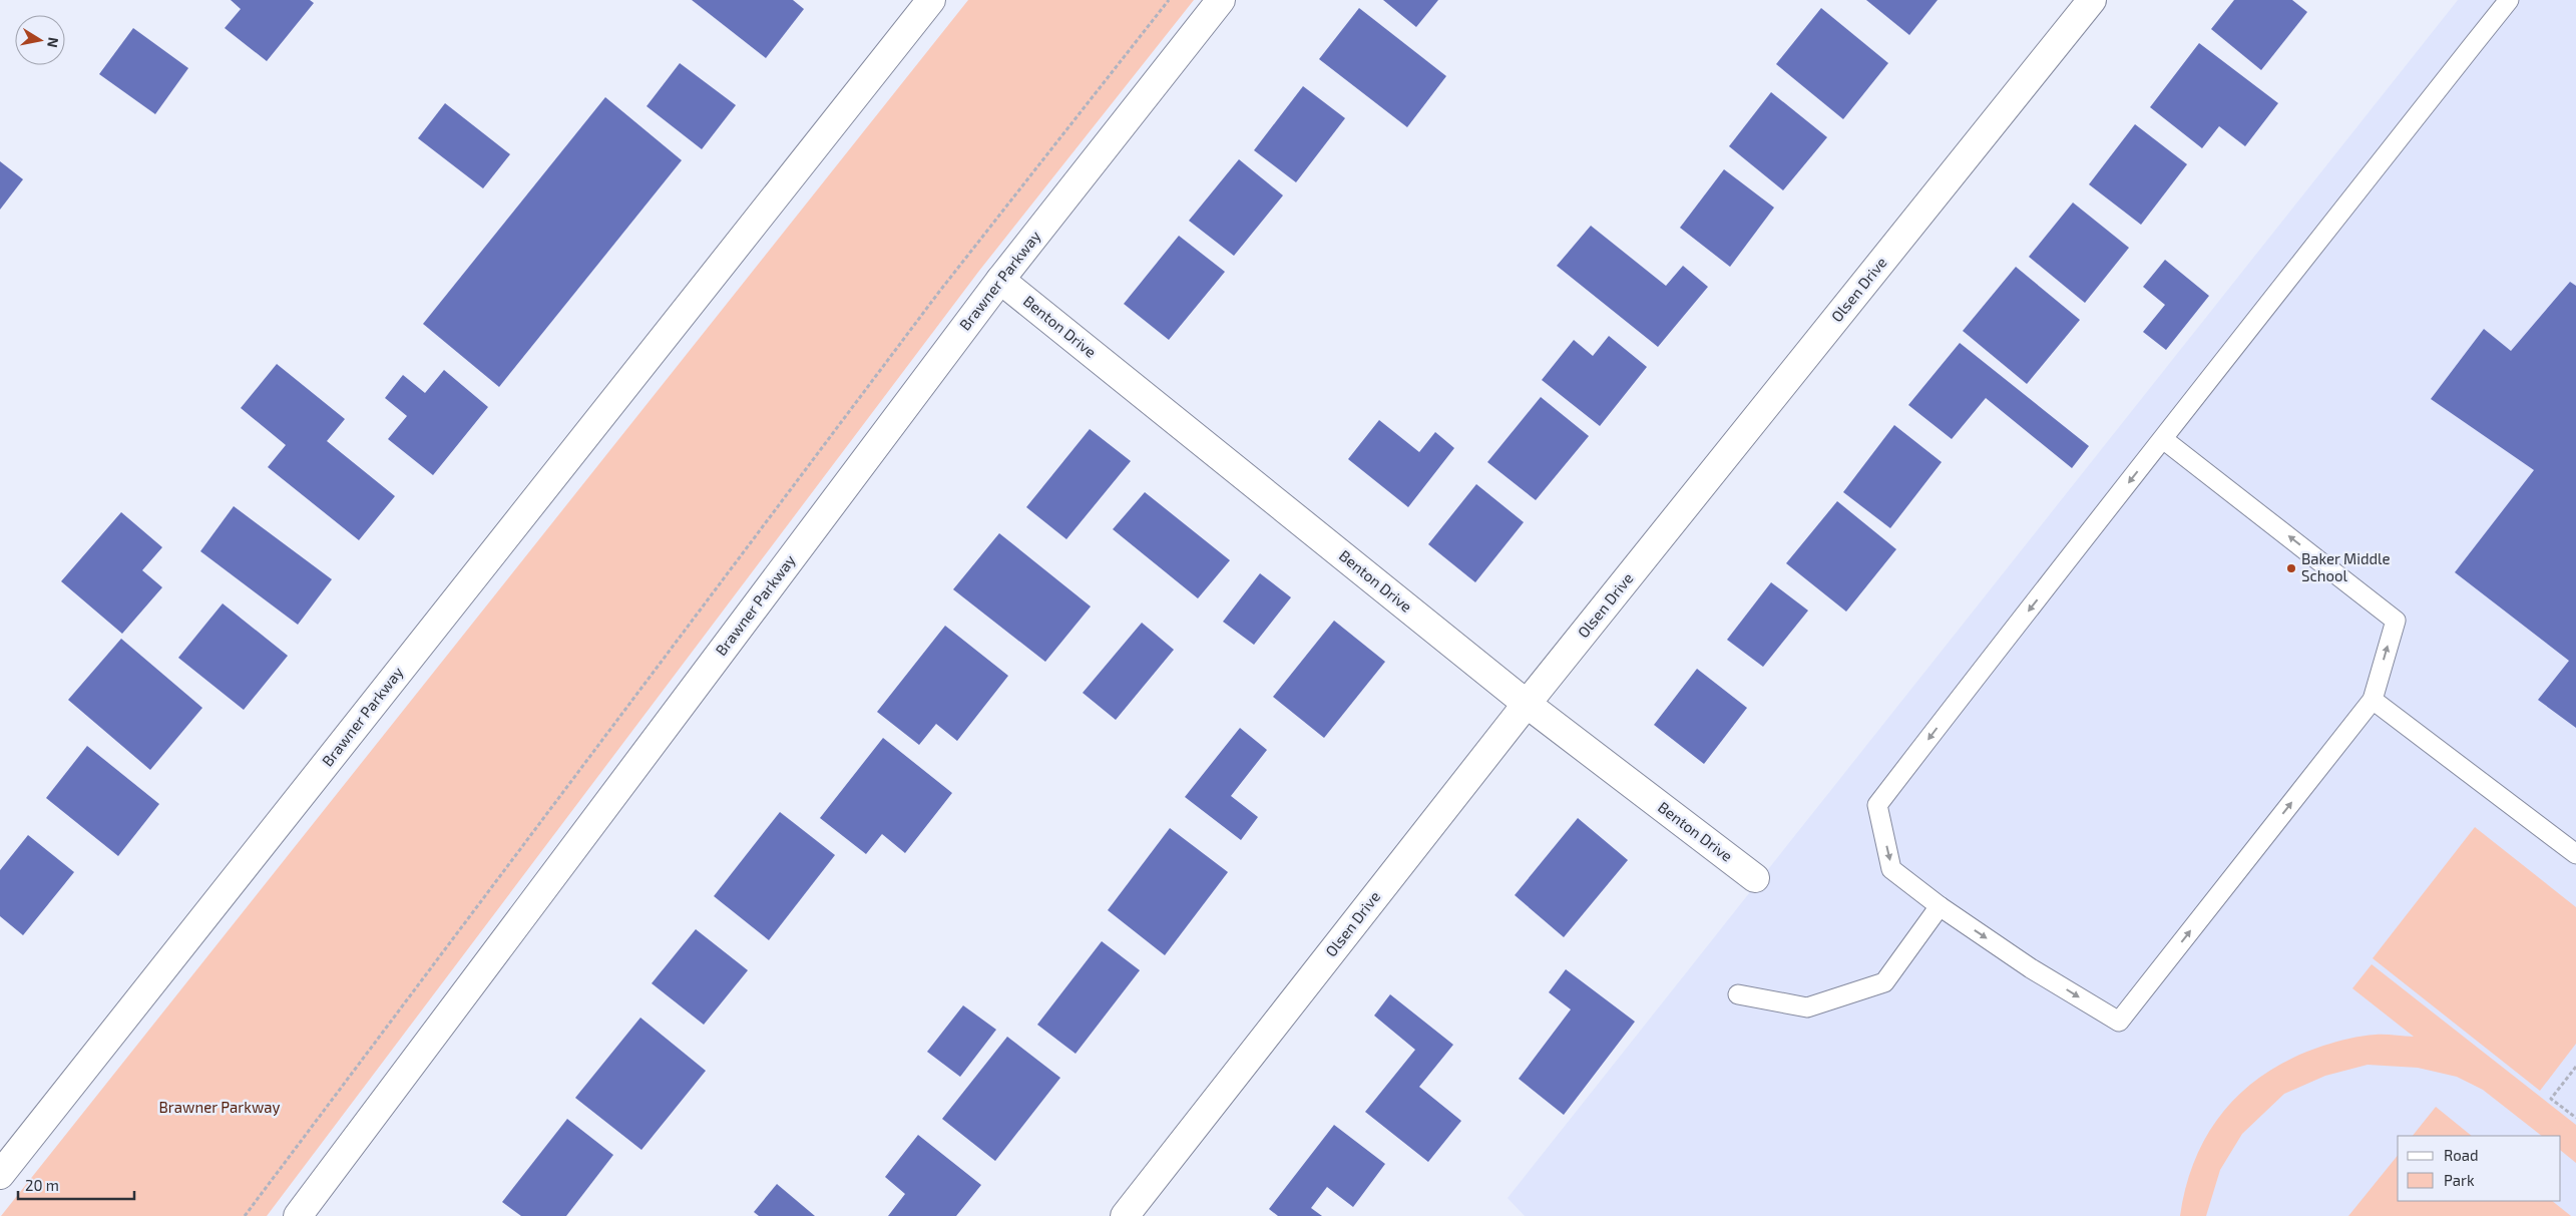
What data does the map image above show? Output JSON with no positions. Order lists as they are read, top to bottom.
{
  "streets": {
    "street": ["Brawner Parkway", "Olsen Drive", "Benton Drive"]
  },
  "crossings": [
    ["Brawner Parkway", "Benton Drive"],
    ["Olsen Drive", "Benton Drive"]
  ],
  "parks": ["Brawner Parkway"],
  "places": ["Baker Middle School"],
  "legend": ["Road", "Park"],
  "scale_bar": "20 m",
  "north": "right"
}
